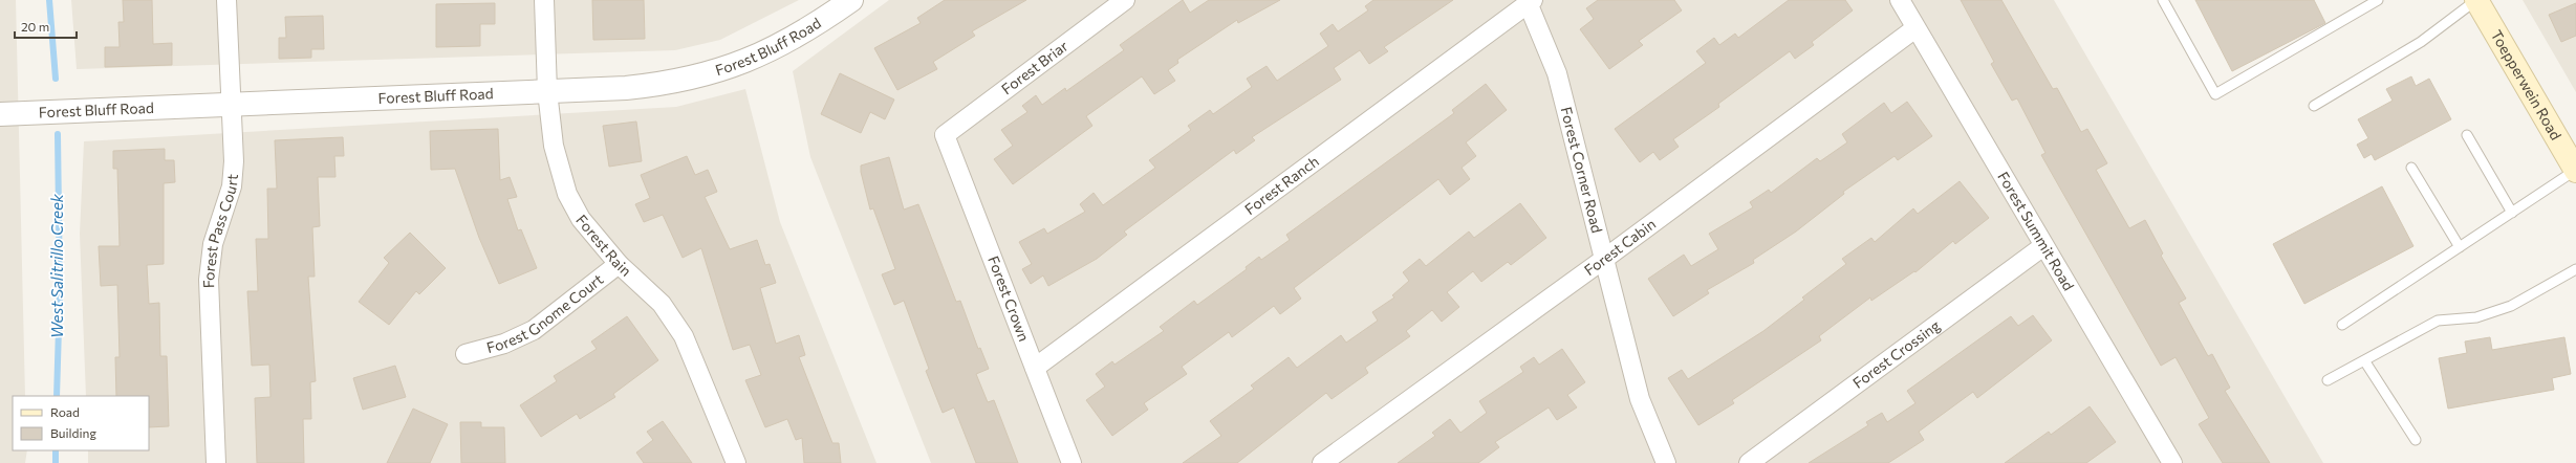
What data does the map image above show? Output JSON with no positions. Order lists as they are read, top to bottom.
{
  "streets": {
    "main road": ["Toepperwein Road"],
    "street": [
      "Forest Bluff Road",
      "Forest Briar",
      "Forest Corner Road",
      "Forest Ranch",
      "Forest Pass Court",
      "Forest Summit Road",
      "Forest Rain",
      "Forest Cabin",
      "Forest Crown",
      "Forest Gnome Court",
      "Forest Crossing"
    ]
  },
  "crossings": [
    ["Forest Bluff Road", "Forest Pass Court"],
    ["Forest Bluff Road", "Forest Rain"],
    ["Forest Briar", "Forest Crown"],
    ["Forest Corner Road", "Forest Ranch"],
    ["Forest Corner Road", "Forest Cabin"],
    ["Forest Ranch", "Forest Crown"],
    ["Forest Summit Road", "Forest Cabin"],
    ["Forest Summit Road", "Forest Crossing"],
    ["Forest Rain", "Forest Gnome Court"]
  ],
  "water": ["West Salitrillo Creek"],
  "legend": ["Road", "Building"],
  "scale_bar": "20 m"
}
